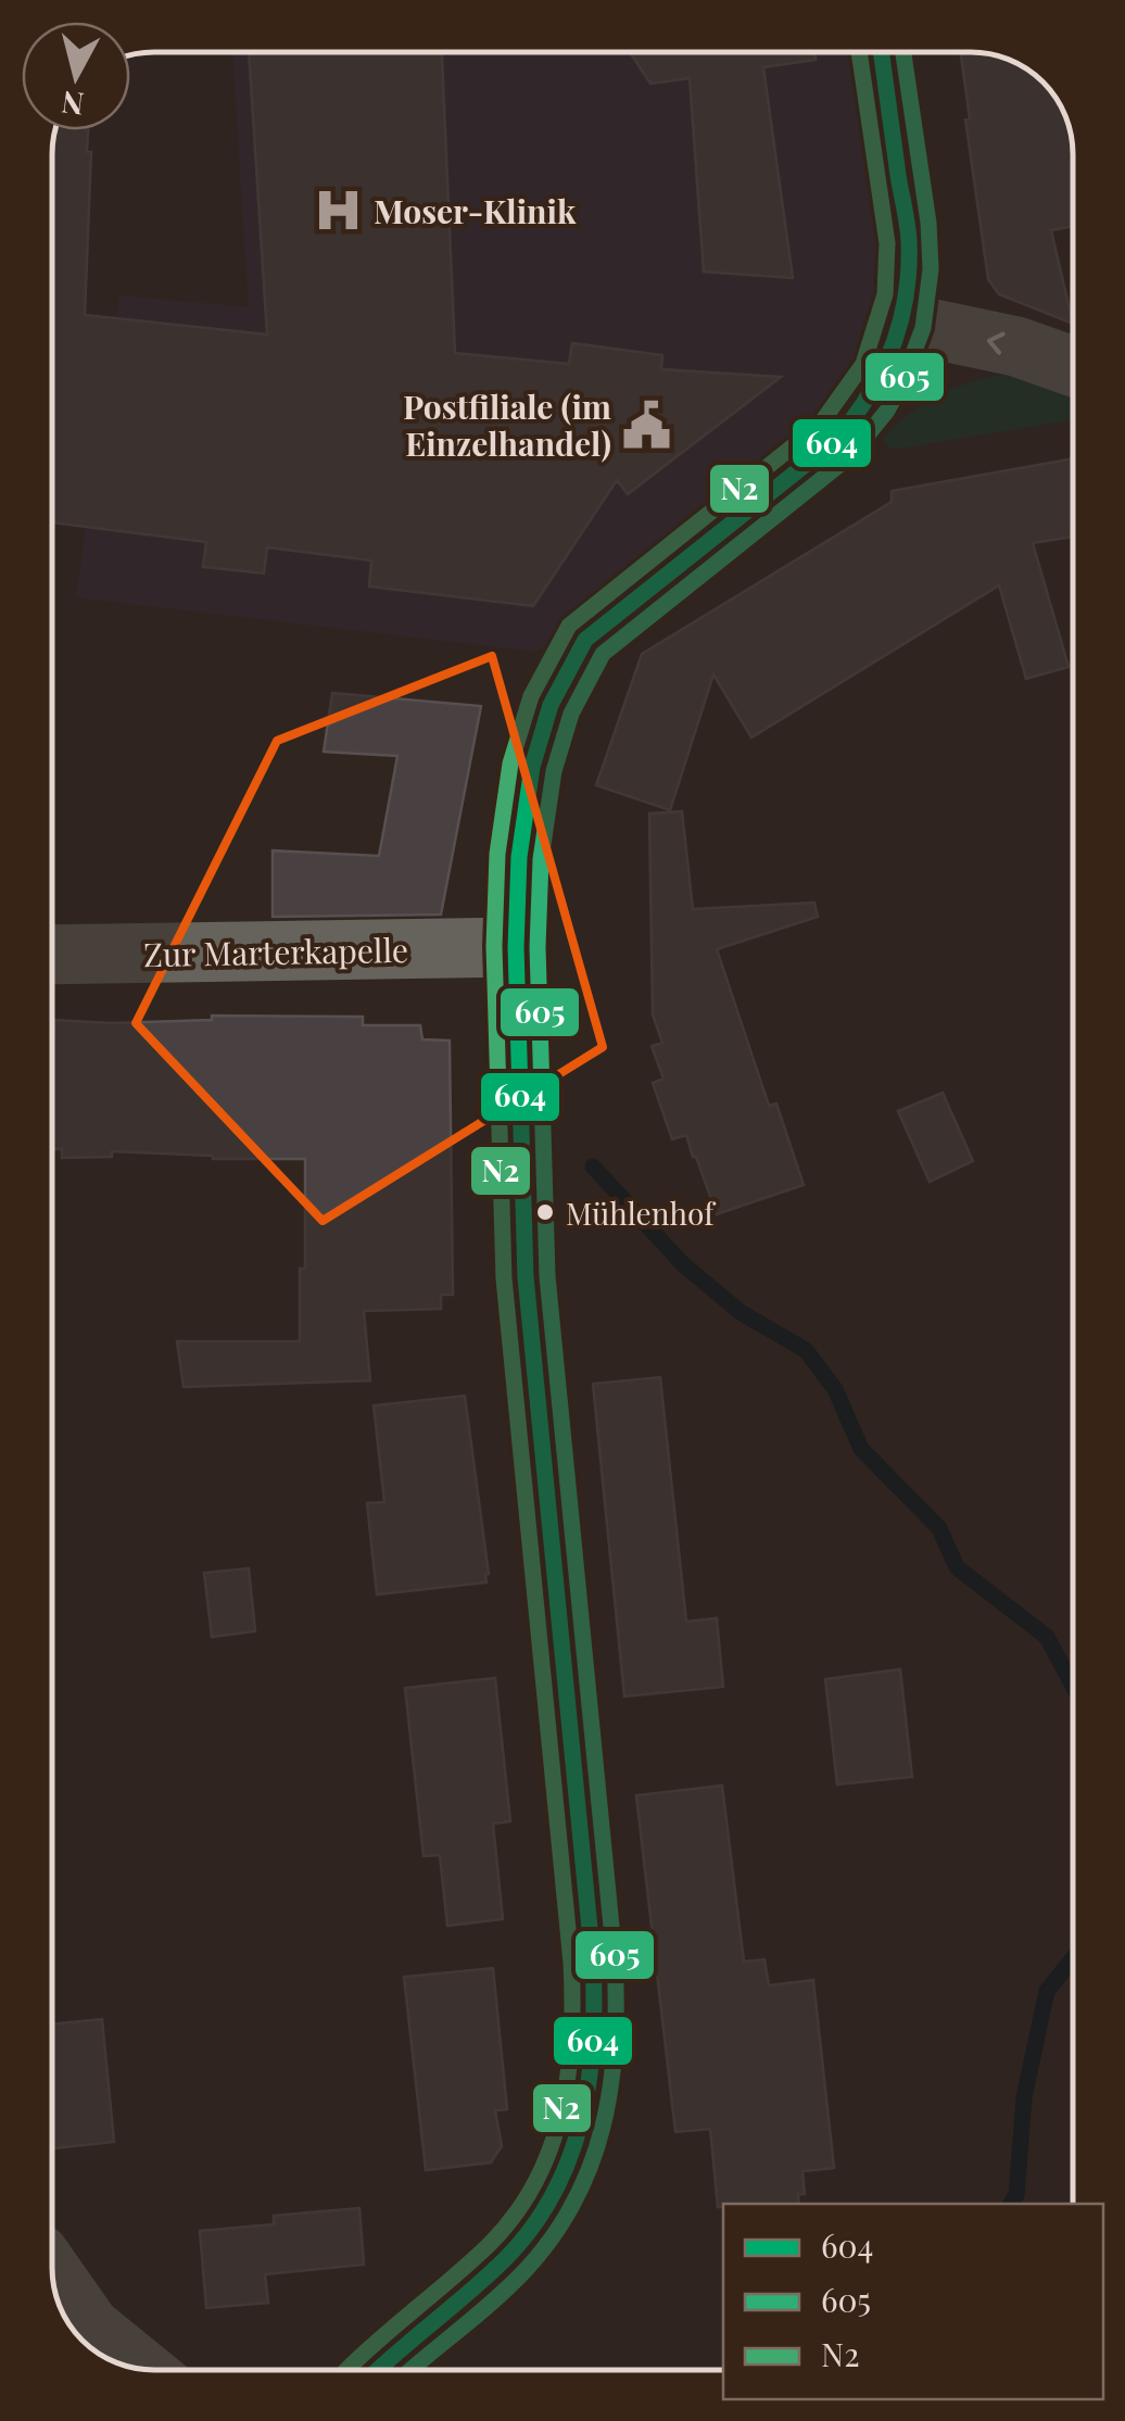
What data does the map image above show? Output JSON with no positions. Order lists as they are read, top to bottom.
{
  "streets": {
    "street": ["Zur Marterkapelle"]
  },
  "places": {
    "hospital": ["Moser-Klinik"],
    "public building": ["Postfiliale (im Einzelhandel)"],
    "other": ["Mühlenhof"]
  },
  "lines": ["transit line 604", "transit line 605", "transit line N2"],
  "legend": ["604", "605", "N2"],
  "north": "bottom"
}
